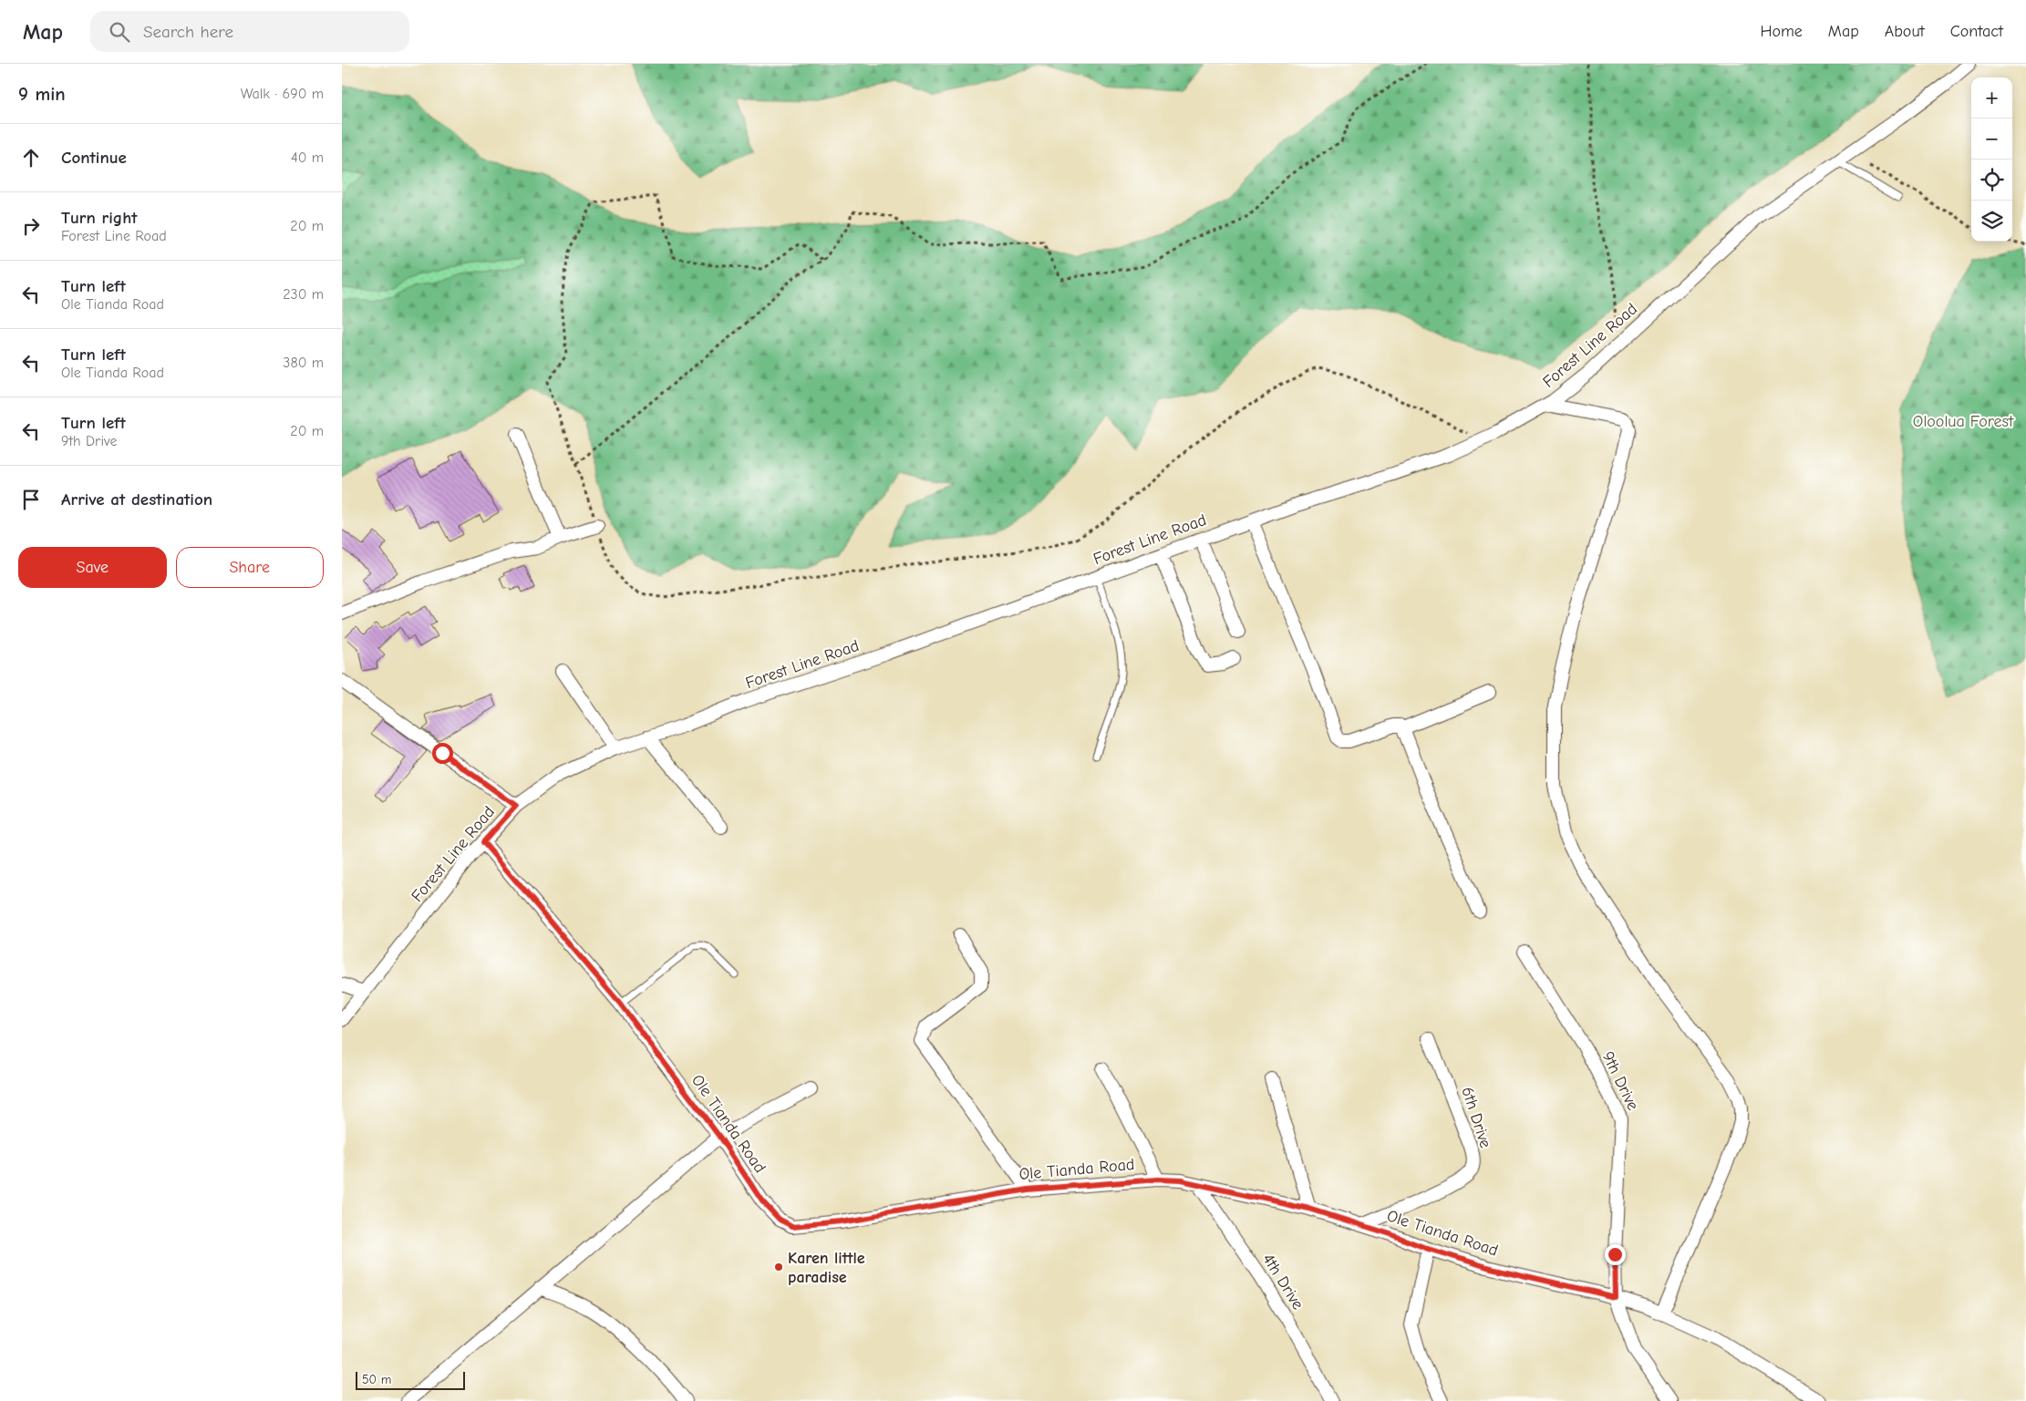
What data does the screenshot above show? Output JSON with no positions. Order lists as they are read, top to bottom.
{
  "streets": {
    "street": [
      "Forest Line Road",
      "9th Drive",
      "6th Drive",
      "Ole Tianda Road",
      "4th Drive"
    ]
  },
  "crossings": [
    ["Forest Line Road", "Ole Tianda Road"],
    ["9th Drive", "Ole Tianda Road"],
    ["6th Drive", "Ole Tianda Road"],
    ["Ole Tianda Road", "4th Drive"]
  ],
  "parks": ["Oloolua Forest"],
  "places": ["Karen little paradise"],
  "scale_bar": "50 m",
  "page": {
    "header": "Map",
    "search": "Search here",
    "nav": [
      "Home",
      "Map",
      "About",
      "Contact"
    ],
    "heading": ["9 min", "Walk · 690 m"],
    "map_buttons": ["+", "−"],
    "list": [
      ["Continue", "40 m"],
      ["Turn right", "Forest Line Road", "20 m"],
      ["Turn left", "Ole Tianda Road", "230 m"],
      ["Turn left", "Ole Tianda Road", "380 m"],
      ["Turn left", "9th Drive", "20 m"],
      "Arrive at destination"
    ],
    "buttons": ["Save", "Share"],
    "scale": "50 m"
  }
}
